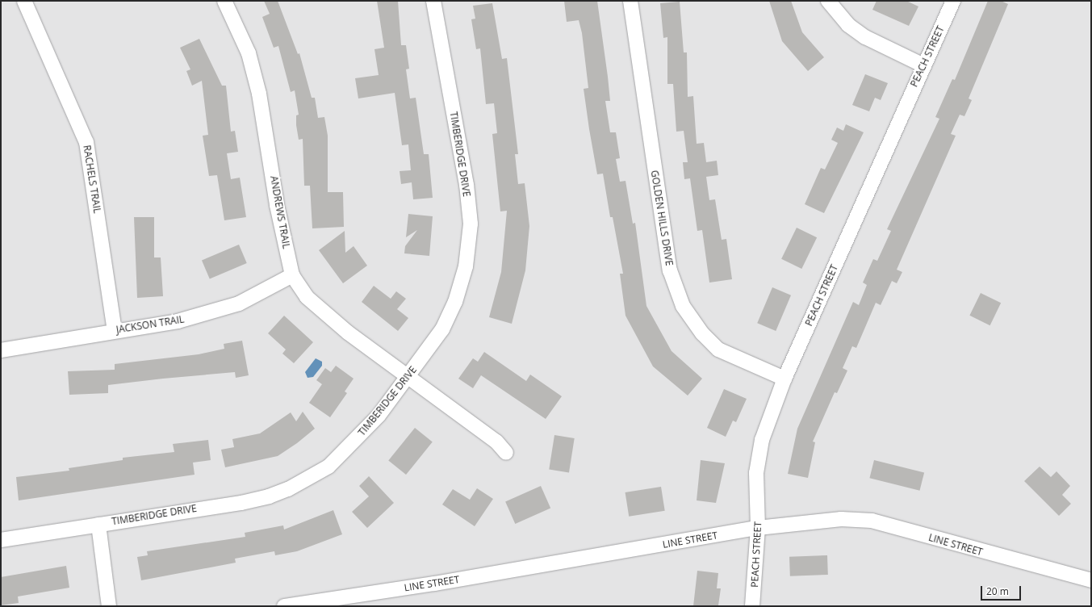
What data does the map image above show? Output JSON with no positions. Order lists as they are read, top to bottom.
{
  "streets": {
    "street": [
      "PEACH STREET",
      "TIMBERIDGE DRIVE",
      "RACHELS TRAIL",
      "ANDREWS TRAIL",
      "GOLDEN HILLS DRIVE",
      "JACKSON TRAIL",
      "LINE STREET"
    ]
  },
  "crossings": [
    ["PEACH STREET", "GOLDEN HILLS DRIVE"],
    ["PEACH STREET", "LINE STREET"],
    ["TIMBERIDGE DRIVE", "ANDREWS TRAIL"],
    ["RACHELS TRAIL", "JACKSON TRAIL"],
    ["ANDREWS TRAIL", "JACKSON TRAIL"]
  ],
  "scale_bar": "20 m"
}
